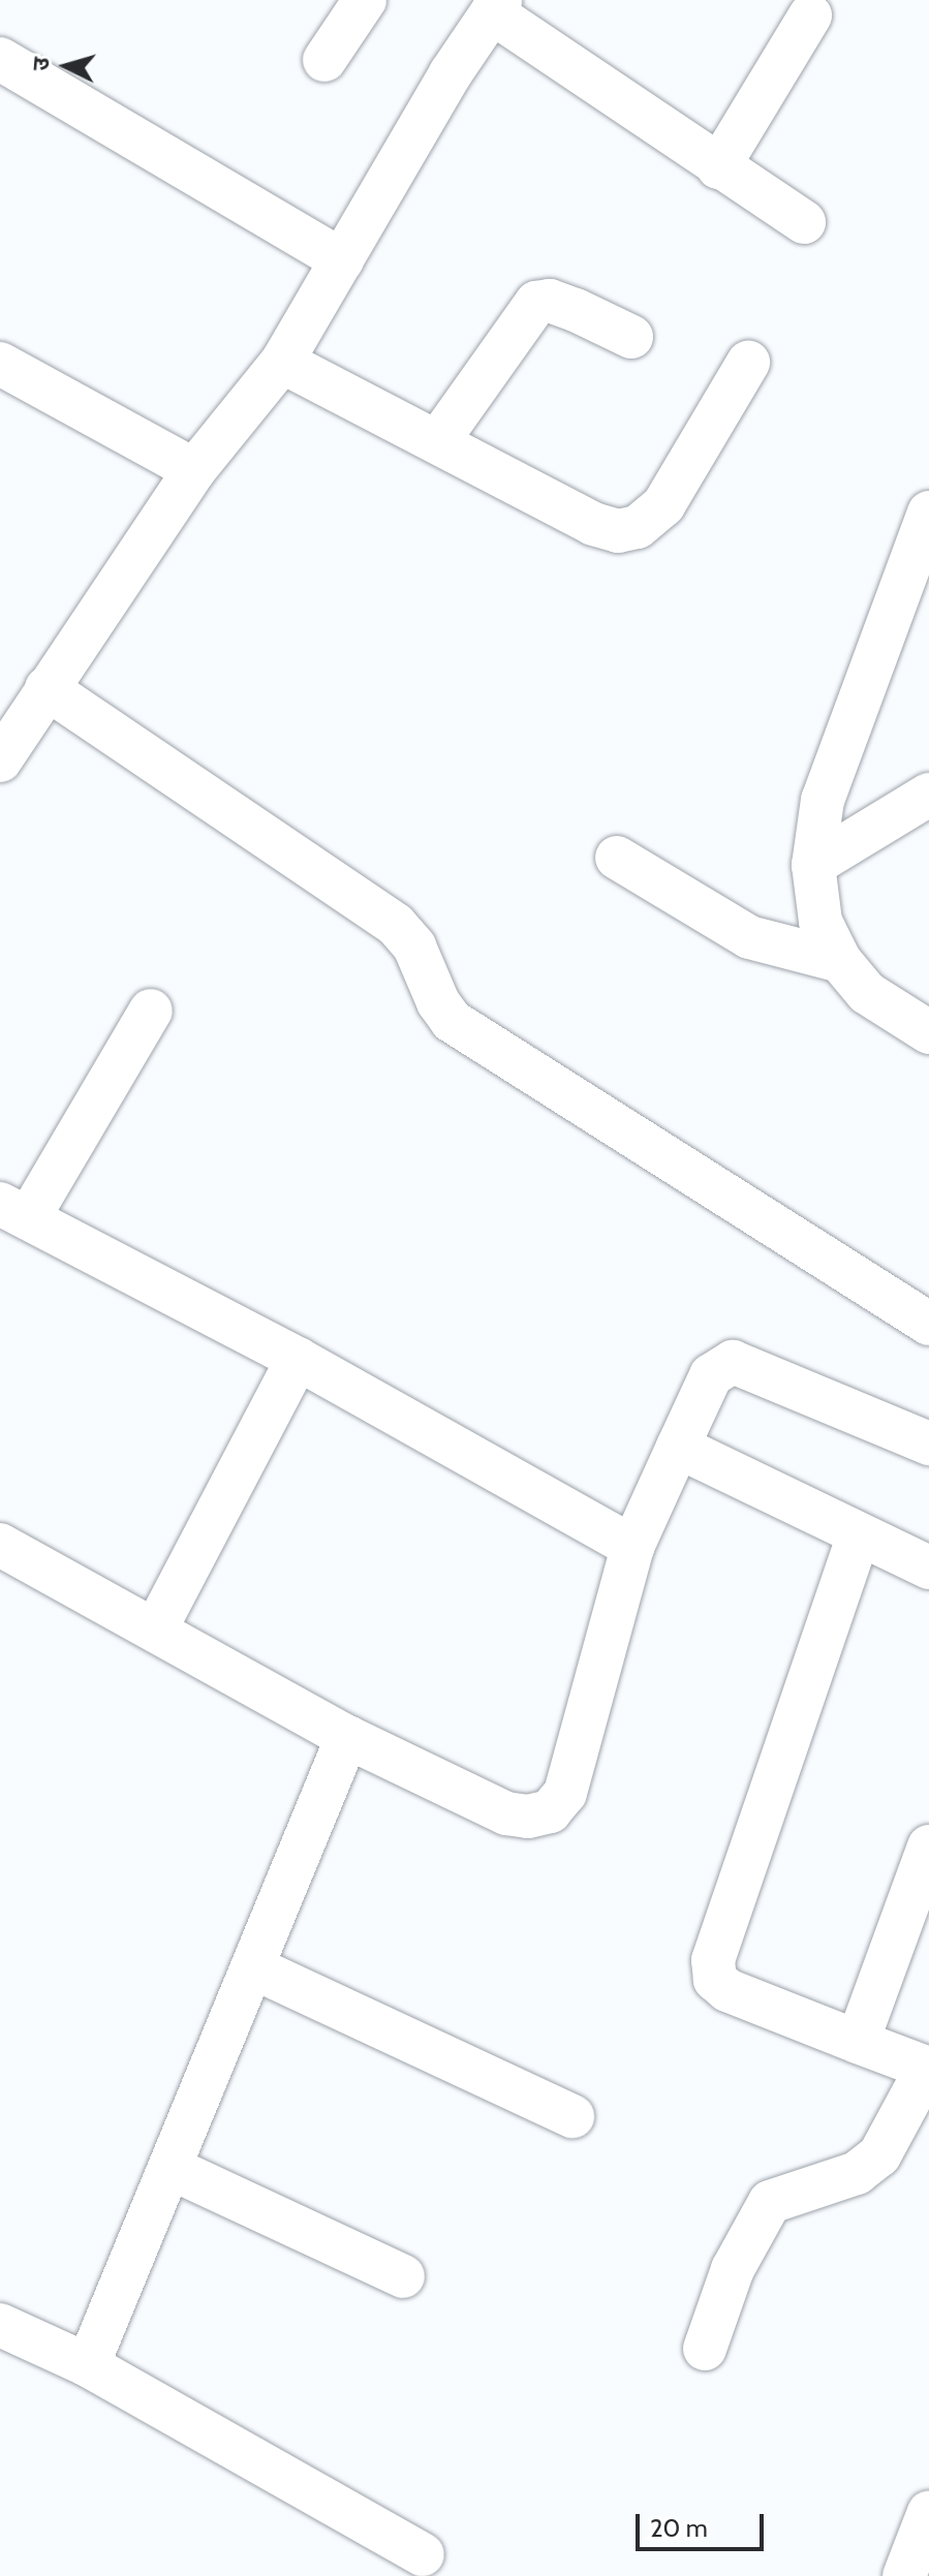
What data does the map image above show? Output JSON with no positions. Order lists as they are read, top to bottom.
{
  "scale_bar": "20 m",
  "north": "left"
}
